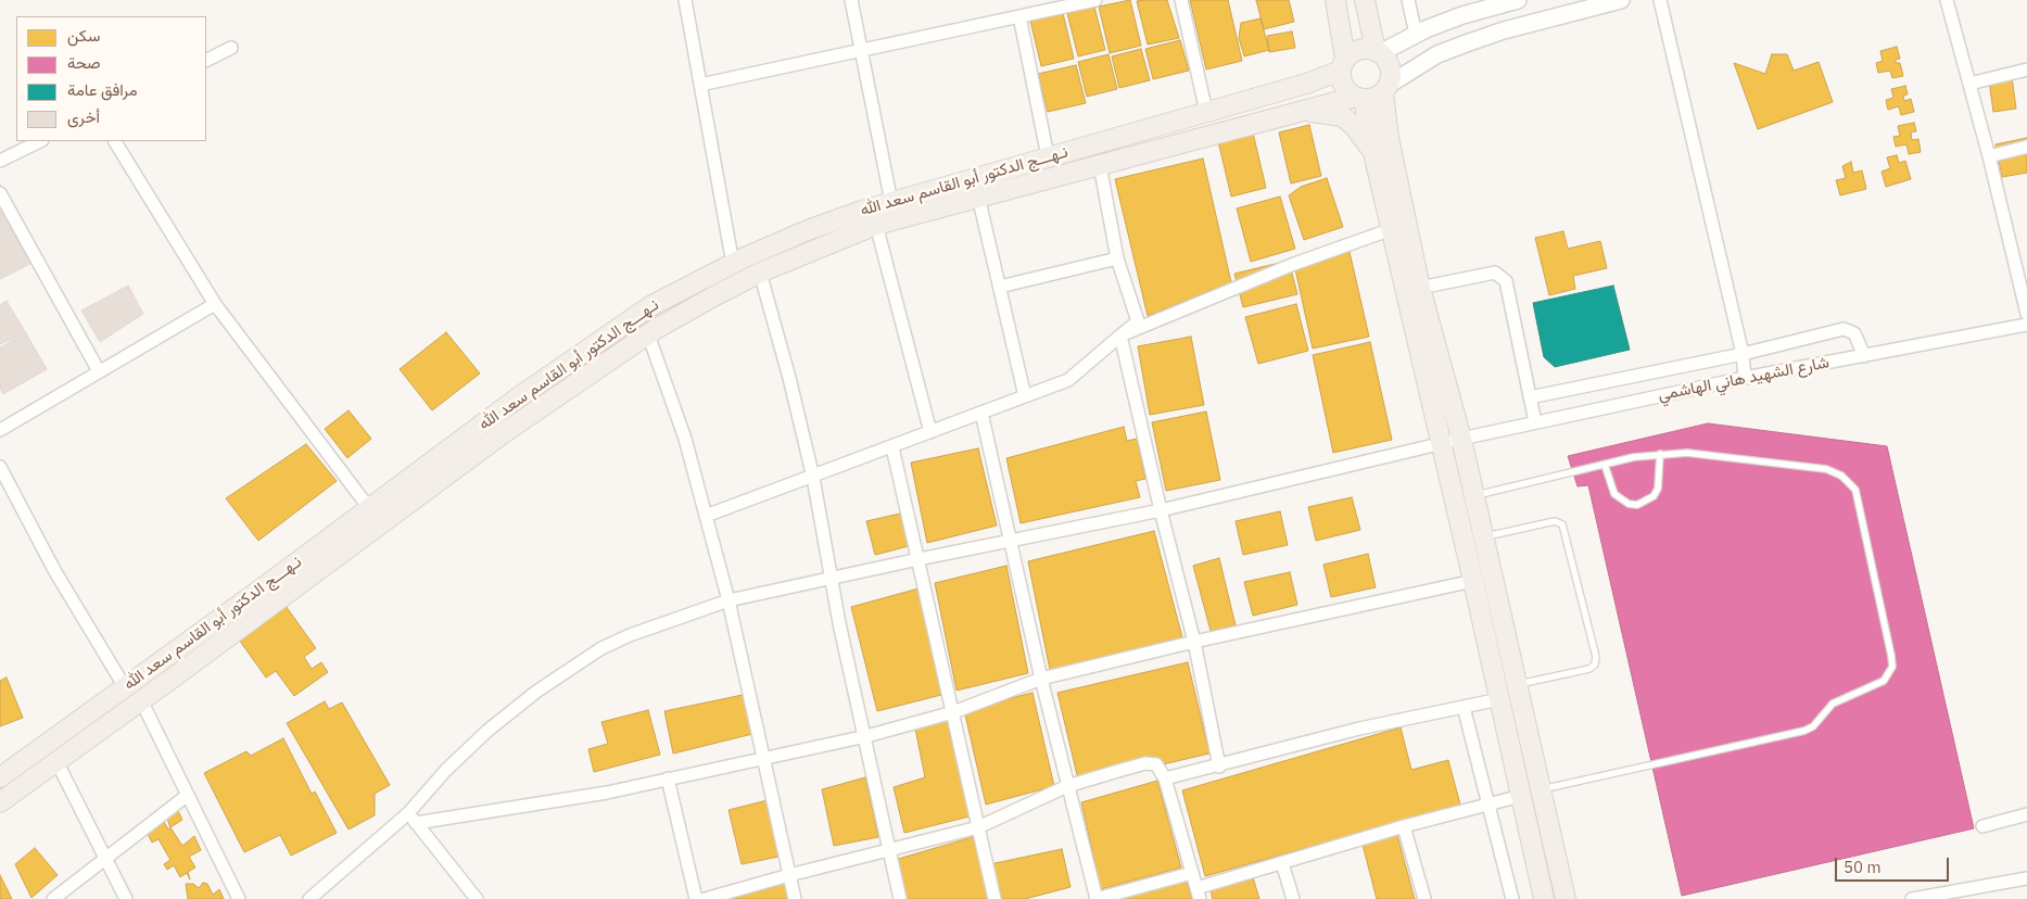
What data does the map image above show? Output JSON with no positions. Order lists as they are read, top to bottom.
{
  "streets": {
    "main road": ["نـهـــج الدكتور أبو القاسم سعد الله"],
    "street": ["شارع الشهيد هاني الهاشمي"]
  },
  "legend": [
    "سكن",
    "صحة",
    "مرافق عامة",
    "أخرى"
  ],
  "scale_bar": "50 m"
}
